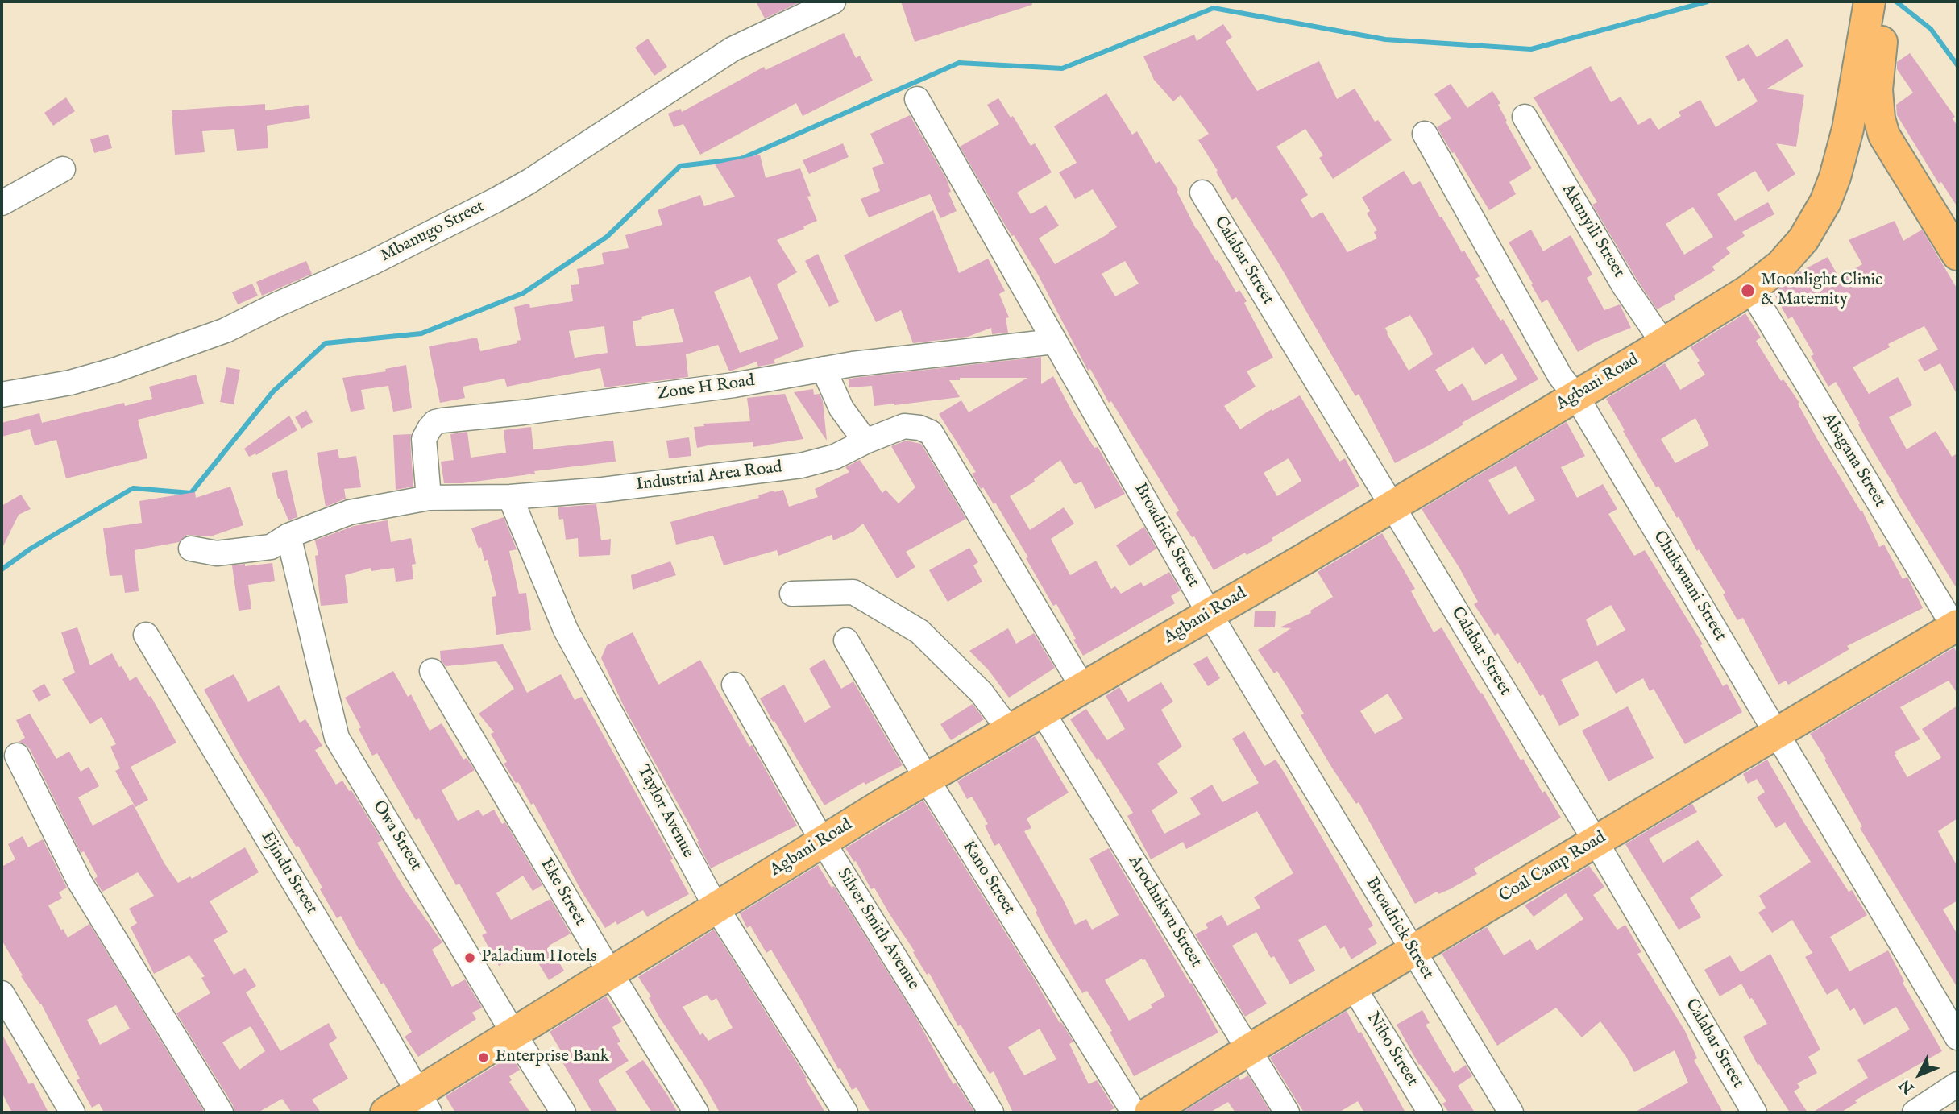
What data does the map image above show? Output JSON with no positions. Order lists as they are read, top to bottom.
{
  "streets": {
    "main road": ["Agbani Road", "Coal Camp Road"],
    "street": [
      "Akunyili Street",
      "Mbanugo Street",
      "Calabar Street",
      "Zone H Road",
      "Abagana Street",
      "Industrial Area Road",
      "Broadrick Street",
      "Chukwuani Street",
      "Taylor Avenue",
      "Owa Street",
      "Ejindu Street",
      "Kano Street",
      "Eke Street",
      "Arochukwu Street",
      "Silver Smith Avenue",
      "Nibo Street"
    ]
  },
  "crossings": [
    ["Akunyili Street", "Agbani Road"],
    ["Calabar Street", "Agbani Road"],
    ["Calabar Street", "Coal Camp Road"],
    ["Agbani Road", "Abagana Street"],
    ["Agbani Road", "Industrial Area Road"],
    ["Agbani Road", "Broadrick Street"],
    ["Agbani Road", "Chukwuani Street"],
    ["Agbani Road", "Taylor Avenue"],
    ["Agbani Road", "Owa Street"],
    ["Agbani Road", "Ejindu Street"],
    ["Agbani Road", "Kano Street"],
    ["Agbani Road", "Eke Street"],
    ["Agbani Road", "Arochukwu Street"],
    ["Agbani Road", "Silver Smith Avenue"],
    ["Zone H Road", "Industrial Area Road"],
    ["Zone H Road", "Broadrick Street"],
    ["Abagana Street", "Coal Camp Road"],
    ["Industrial Area Road", "Taylor Avenue"],
    ["Industrial Area Road", "Owa Street"],
    ["Broadrick Street", "Coal Camp Road"],
    ["Chukwuani Street", "Coal Camp Road"],
    ["Coal Camp Road", "Arochukwu Street"],
    ["Coal Camp Road", "Nibo Street"]
  ],
  "places": ["Moonlight Clinic & Maternity", "Paladium Hotels", "Enterprise Bank"],
  "north": "bottom left"
}
